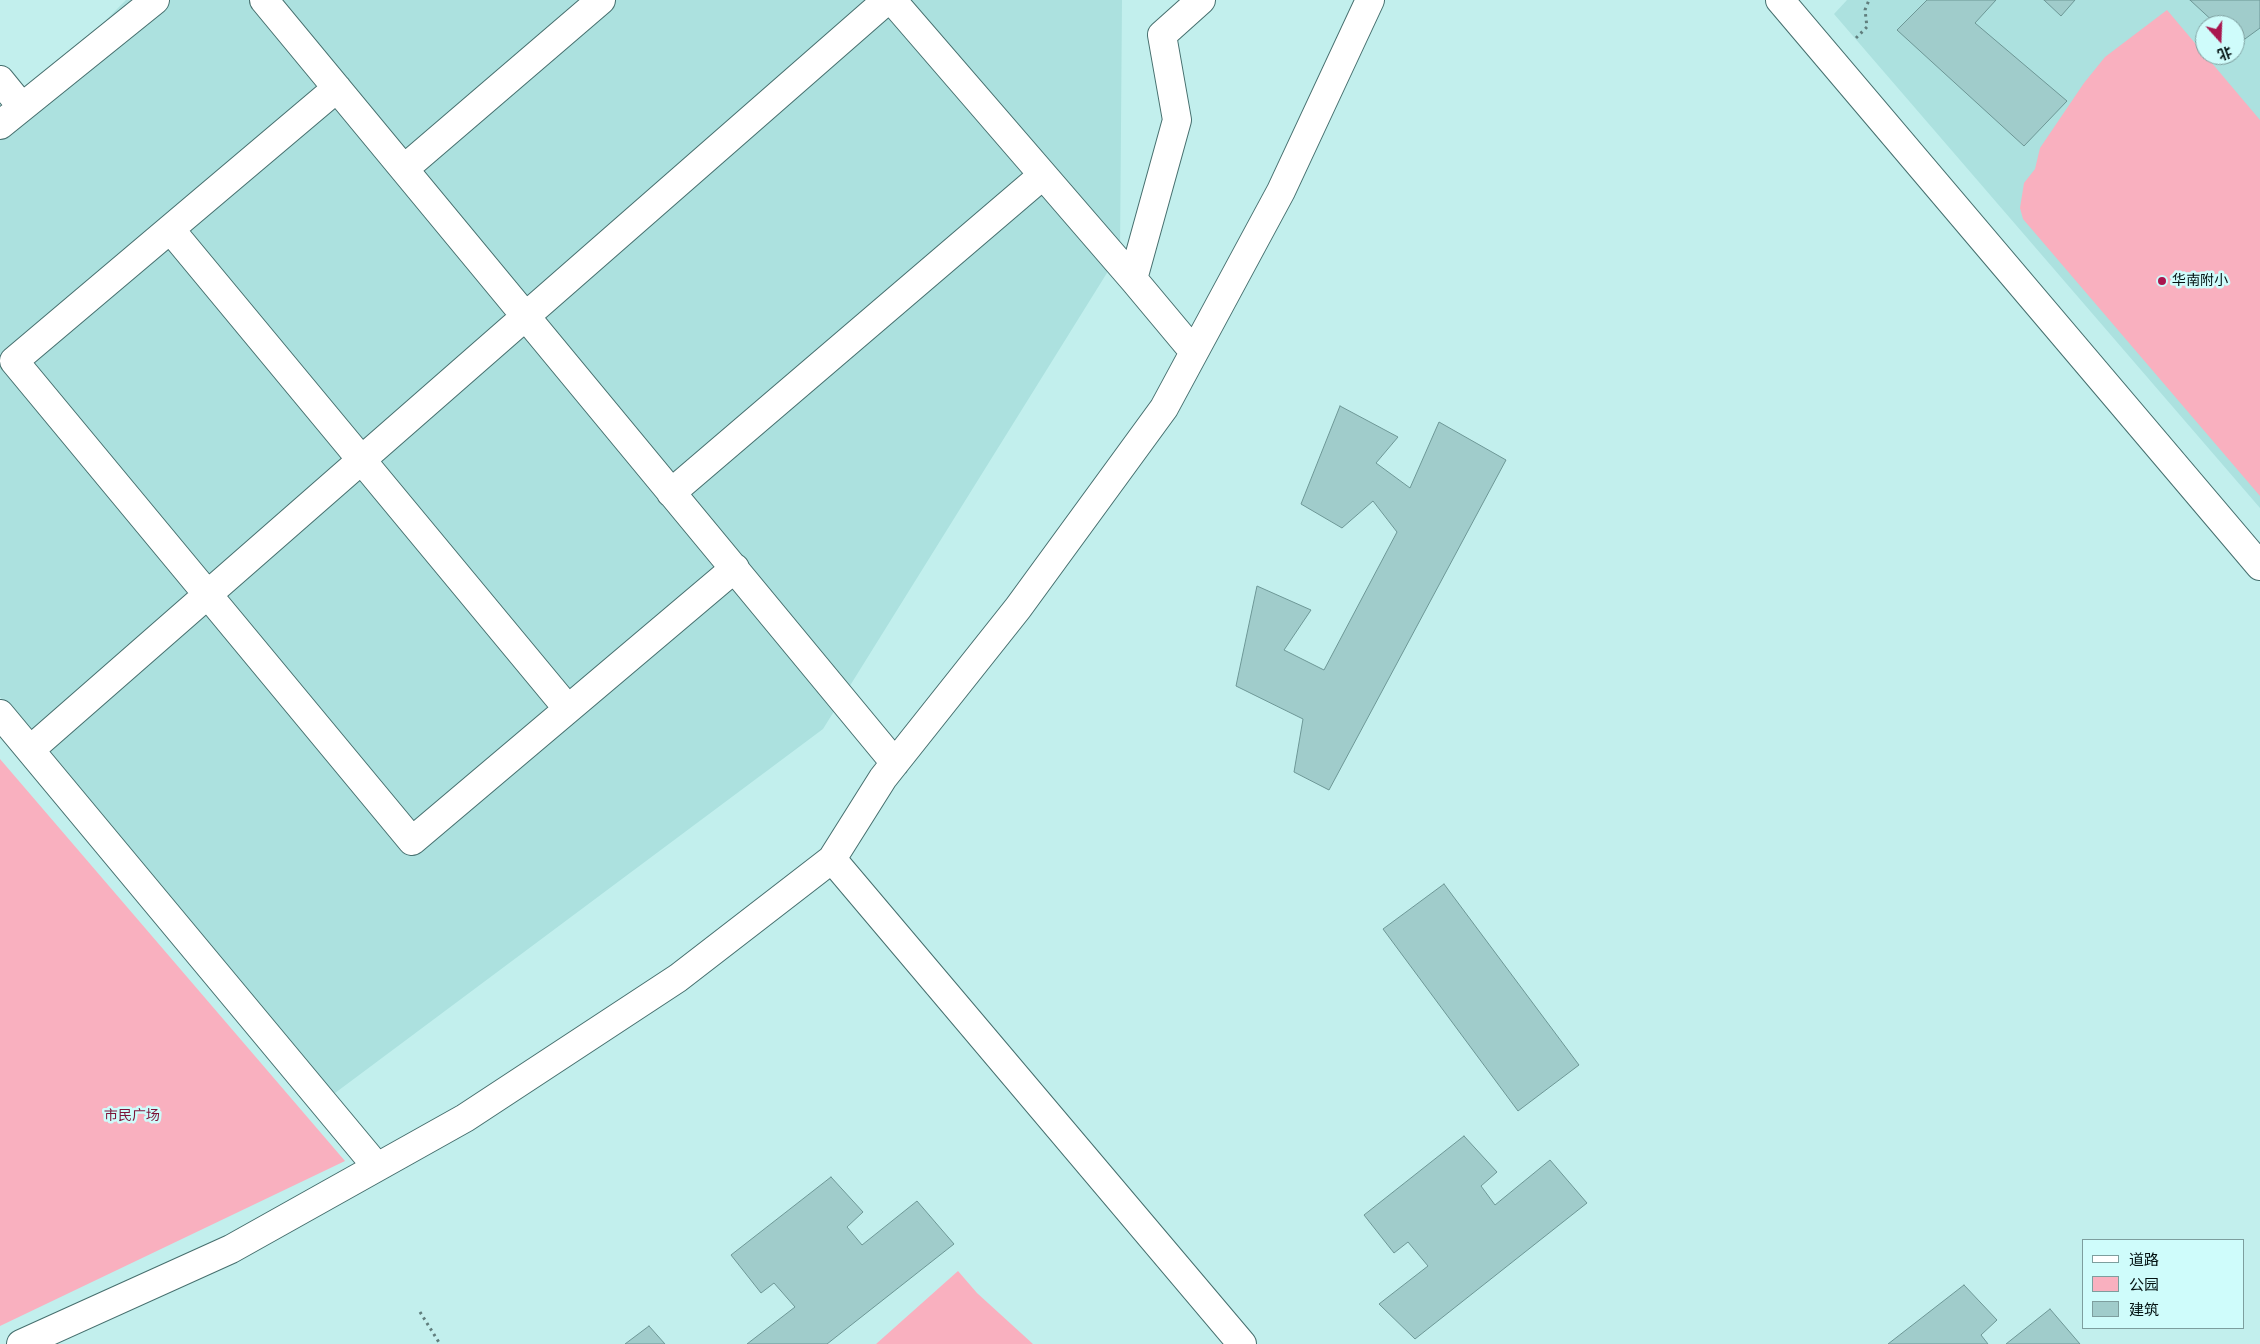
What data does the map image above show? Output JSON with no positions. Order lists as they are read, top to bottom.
{
  "parks": ["市民广场"],
  "places": ["华南附小"],
  "legend": ["道路", "公园", "建筑"],
  "north": "bottom"
}
